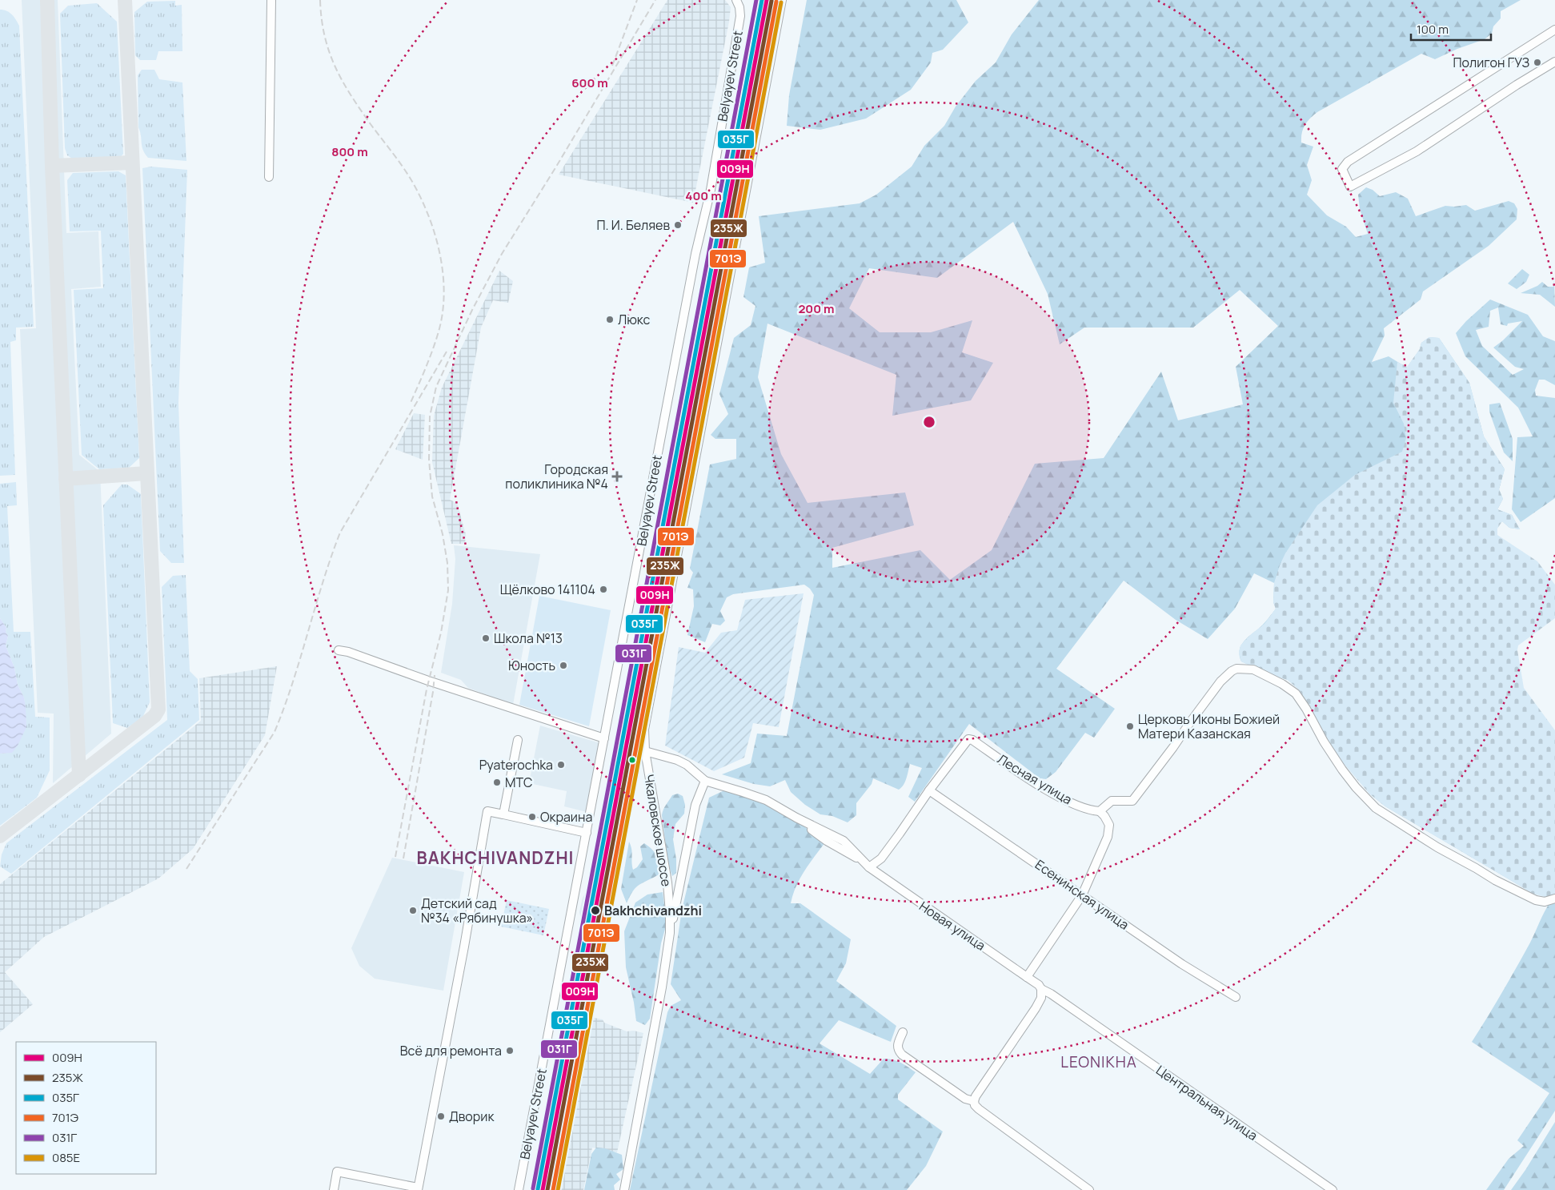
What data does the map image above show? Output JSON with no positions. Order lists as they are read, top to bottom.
{
  "streets": {
    "street": [
      "Belyayev Street",
      "Лесная улица",
      "Чкаловское шоссе",
      "Есенинская улица",
      "Новая улица",
      "Центральная улица"
    ]
  },
  "crossings": [
    ["Лесная улица", "Есенинская улица"],
    ["Новая улица", "Центральная улица"]
  ],
  "districts": ["BAKHCHIVANDZHI", "LEONIKHA"],
  "places": {
    "other": [
      "Полигон ГУЗ",
      "П. И. Беляев",
      "Люкс",
      "Щёлково 141104",
      "Школа №13",
      "Юность",
      "Церковь Иконы Божией Матери Казанская",
      "Pyaterochka",
      "МТС",
      "Окраина",
      "Детский сад №34 «Рябинушка»",
      "Bakhchivandzhi",
      "Всё для ремонта",
      "Дворик"
    ],
    "health": ["Городская поликлиника №4"]
  },
  "lines": [
    "transit line 009Н",
    "transit line 035Г",
    "transit line 031Г",
    "transit line 235Ж",
    "transit line 701Э",
    "transit line 085Е"
  ],
  "legend": [
    "009Н",
    "235Ж",
    "035Г",
    "701Э",
    "031Г",
    "085Е"
  ],
  "scale_bar": "100 m",
  "rings": [
    "600 m",
    "800 m",
    "400 m",
    "200 m"
  ]
}
